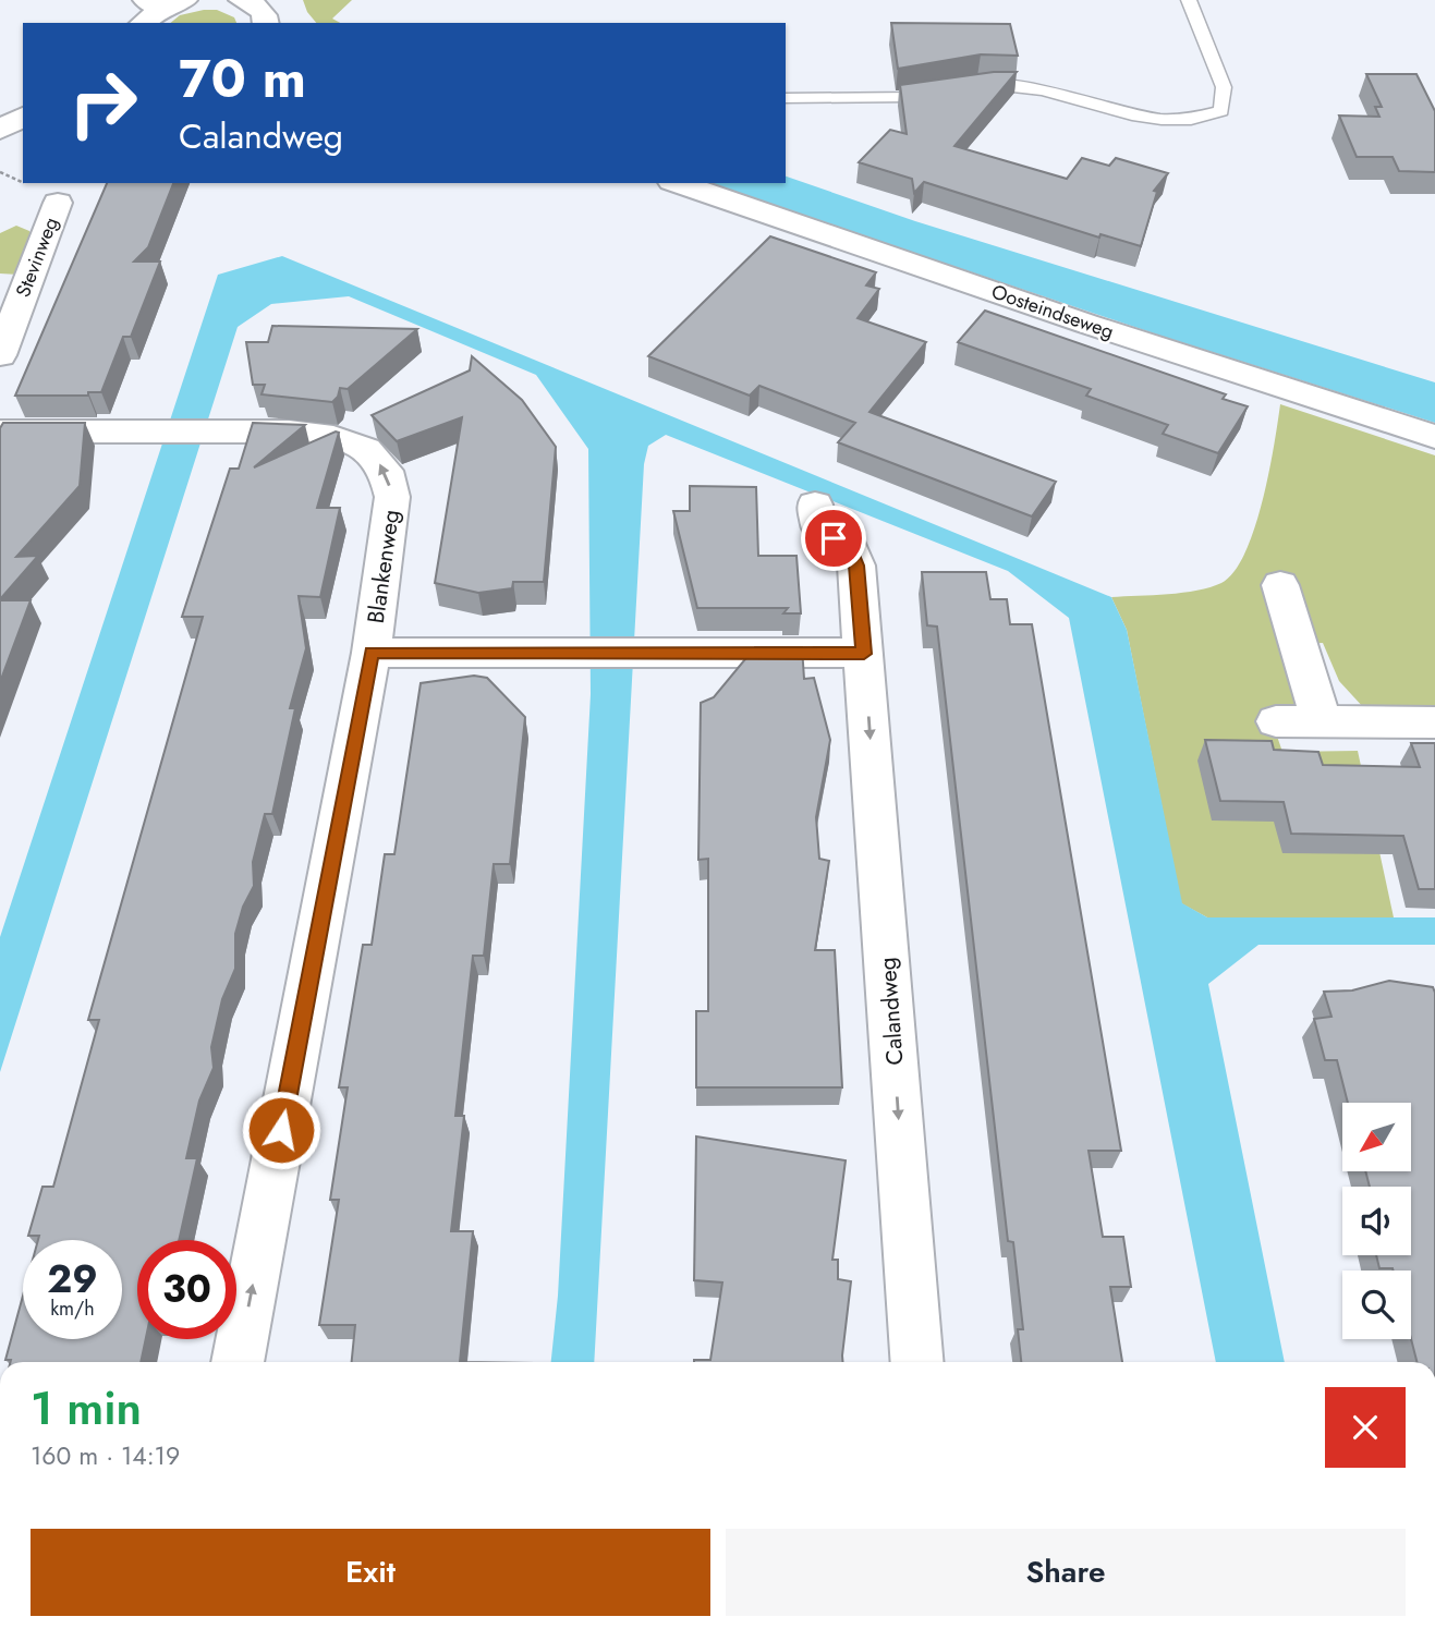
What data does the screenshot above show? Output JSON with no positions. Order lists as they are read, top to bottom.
{
  "streets": {
    "street": [
      "Stevinweg",
      "Oosteindseweg",
      "Blankenweg",
      "Calandweg"
    ]
  },
  "one_way": ["Calandweg"],
  "north": "bottom left",
  "page": {
    "turn": ["70 m", "Calandweg"],
    "speed": "29 km/h",
    "limit": "30",
    "heading": ["1 min", "160 m · 14:19"],
    "buttons": ["Exit", "Share"]
  }
}
